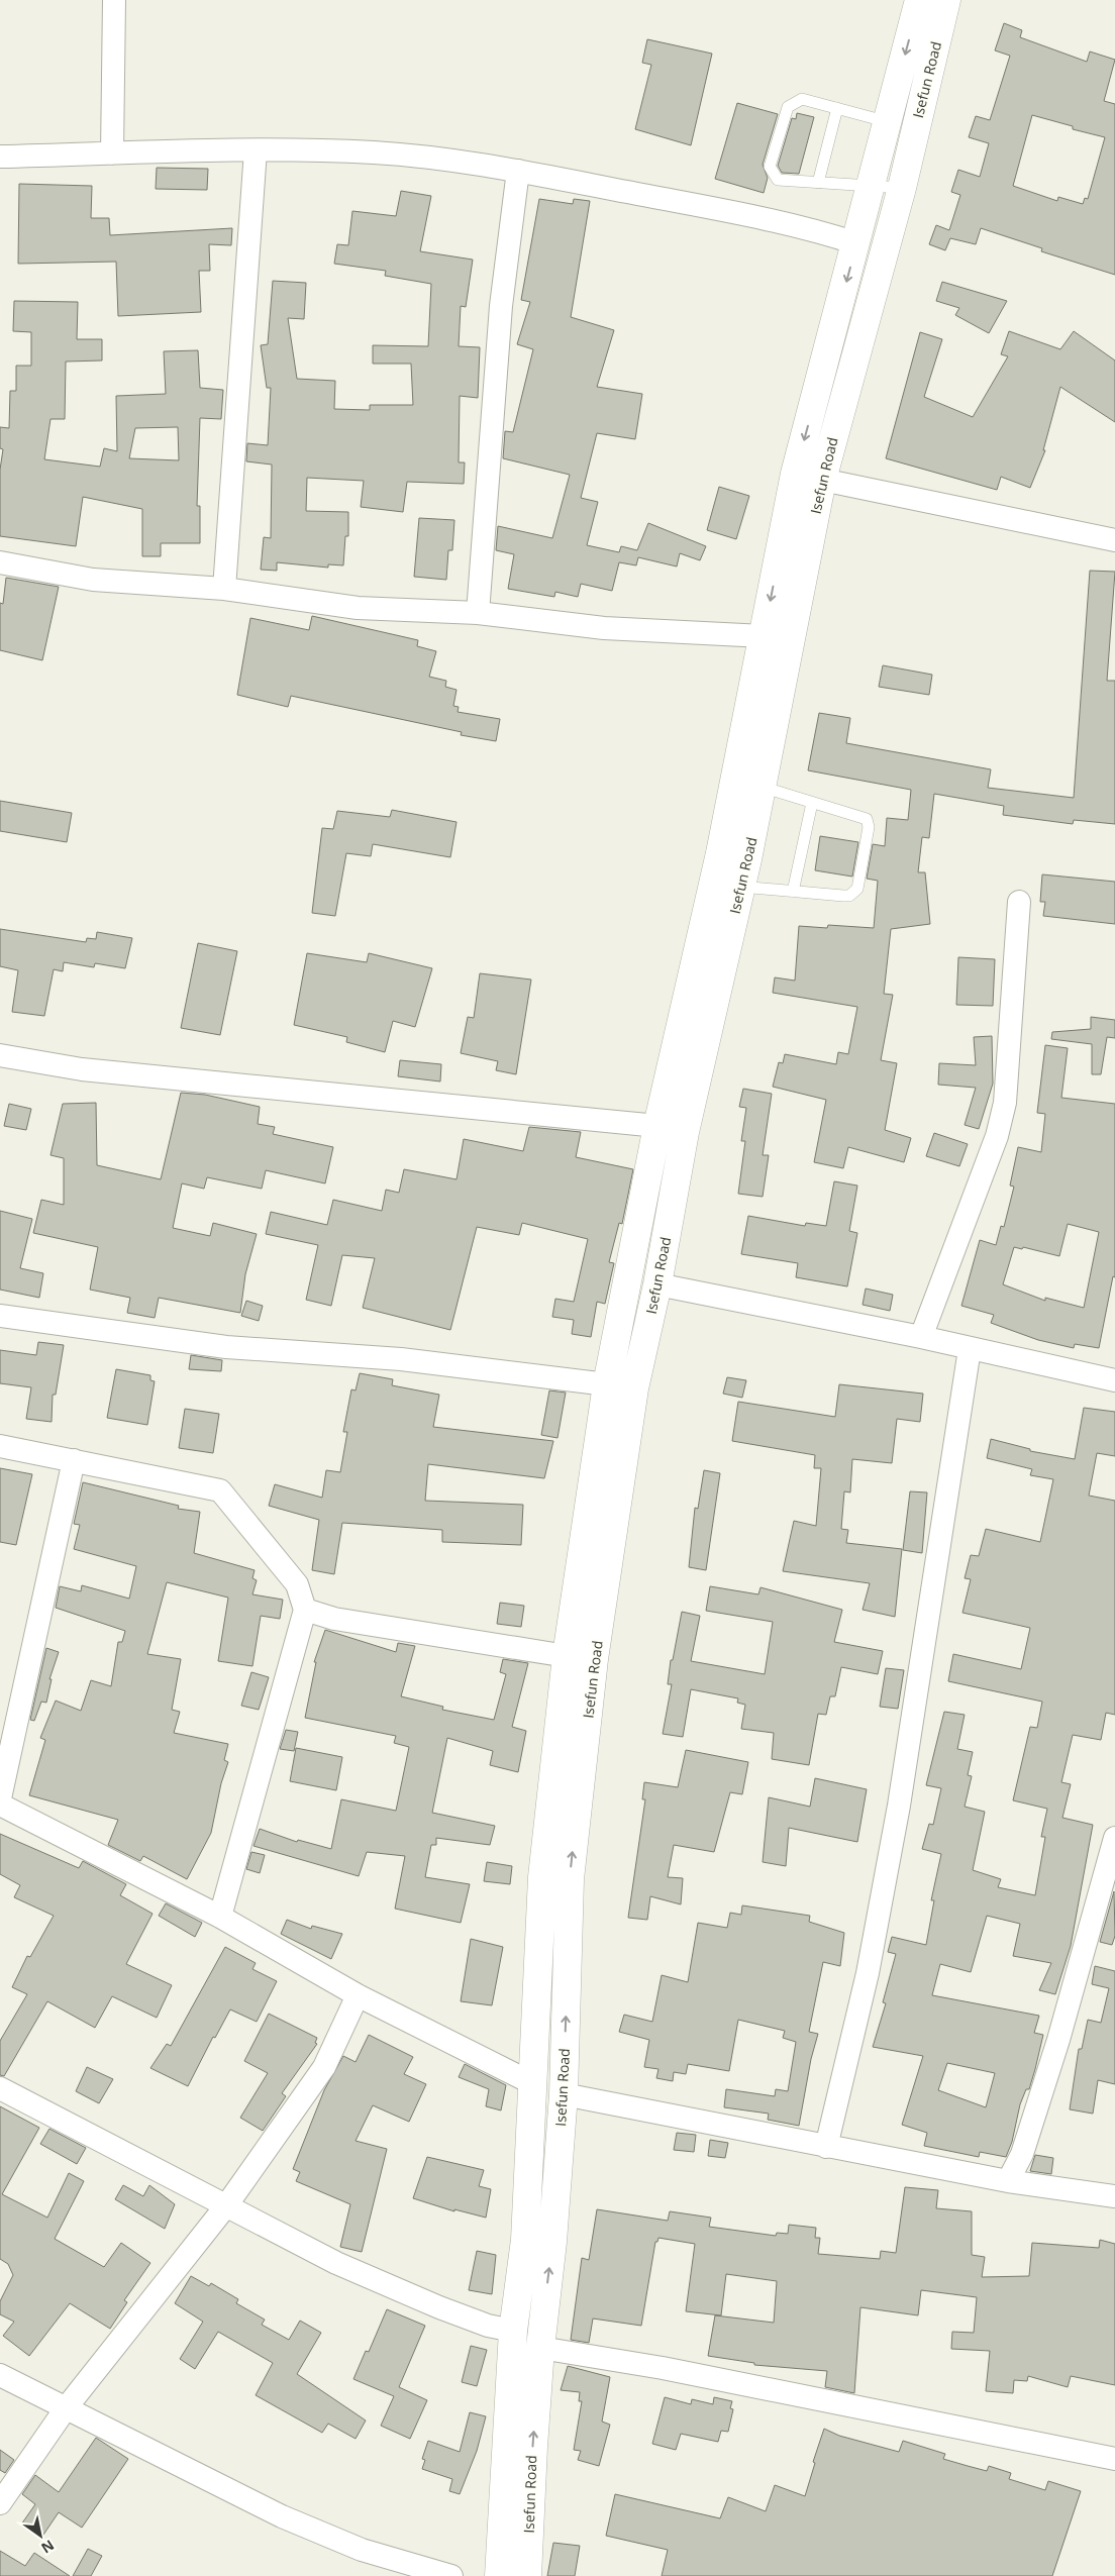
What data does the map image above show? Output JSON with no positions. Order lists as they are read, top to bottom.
{
  "streets": {
    "street": ["Isefun Road"]
  },
  "north": "bottom right"
}
